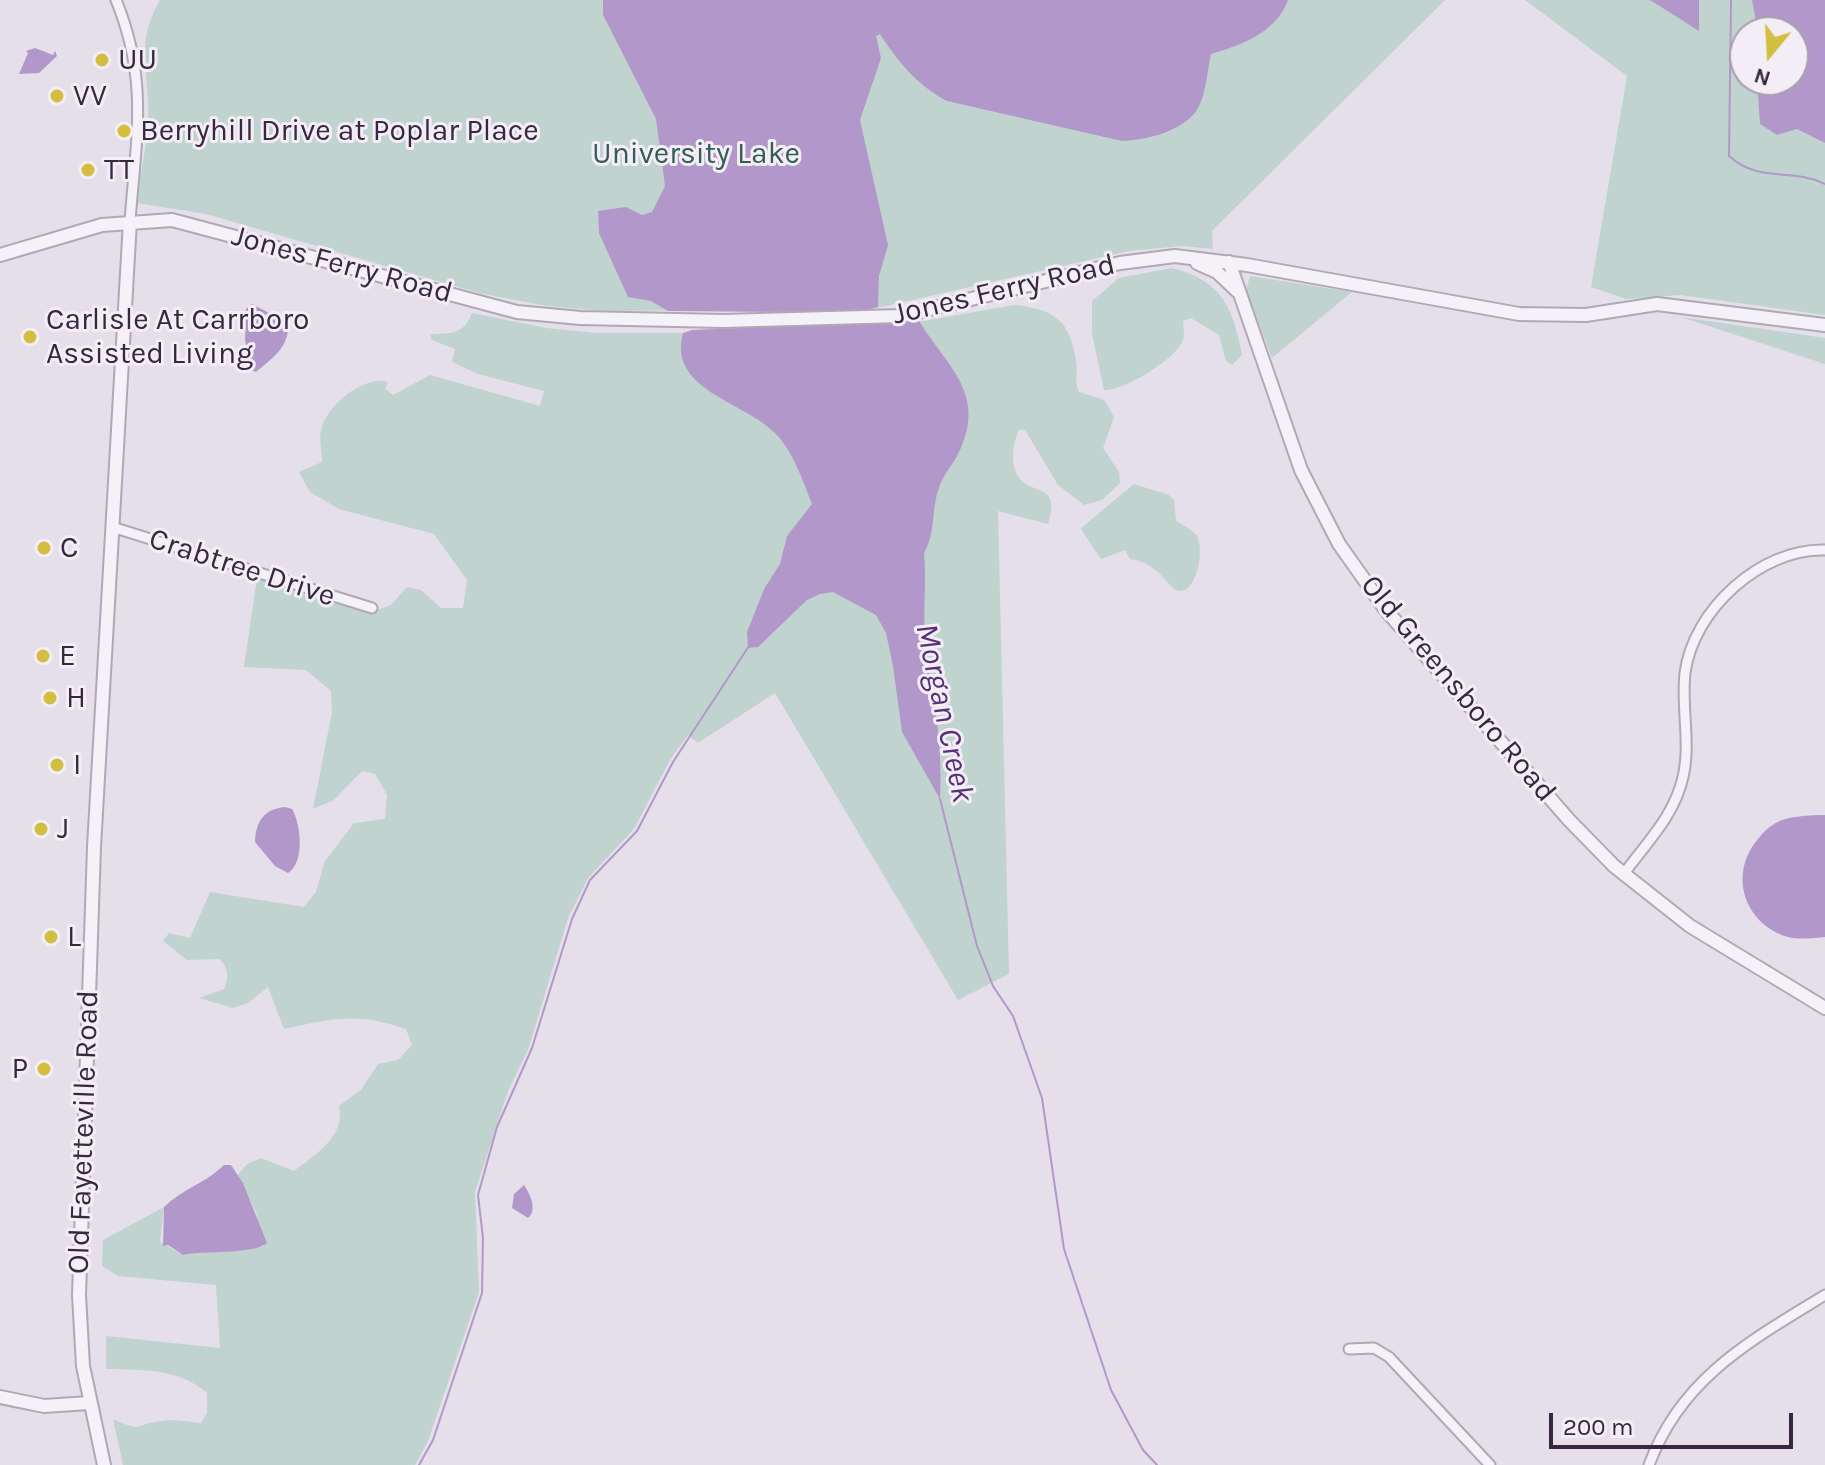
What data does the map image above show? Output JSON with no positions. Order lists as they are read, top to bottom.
{
  "streets": {
    "street": [
      "Jones Ferry Road",
      "Crabtree Drive",
      "Old Greensboro Road",
      "Old Fayetteville Road"
    ]
  },
  "crossings": [
    ["Jones Ferry Road", "Old Greensboro Road"],
    ["Jones Ferry Road", "Old Fayetteville Road"],
    ["Crabtree Drive", "Old Fayetteville Road"]
  ],
  "water": ["Morgan Creek"],
  "parks": ["University Lake"],
  "places": [
    "UU",
    "VV",
    "Berryhill Drive at Poplar Place",
    "TT",
    "Carlisle At Carrboro Assisted Living",
    "C",
    "E",
    "H",
    "I",
    "J",
    "L",
    "P"
  ],
  "scale_bar": "200 m",
  "north": "bottom"
}
